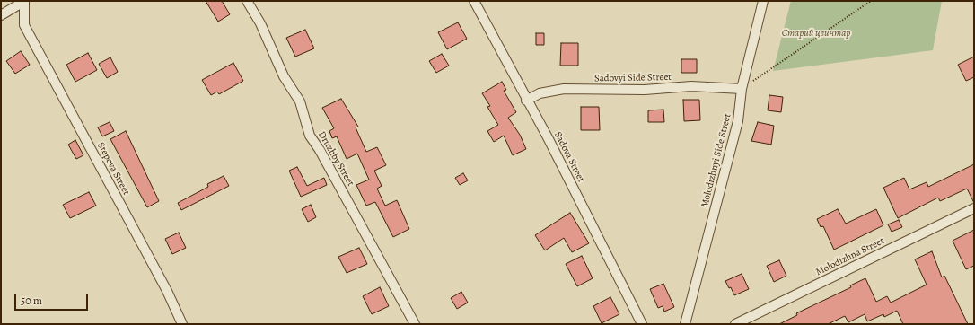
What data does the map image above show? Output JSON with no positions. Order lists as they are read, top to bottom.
{
  "streets": {
    "street": [
      "Sadovyi Side Street",
      "Sadova Street",
      "Druzhby Street",
      "Molodizhnyi Side Street",
      "Stepova Street",
      "Molodizhna Street"
    ]
  },
  "crossings": [
    ["Sadovyi Side Street", "Sadova Street"],
    ["Sadovyi Side Street", "Molodizhnyi Side Street"]
  ],
  "parks": ["Старий цвинтар"],
  "scale_bar": "50 m"
}
